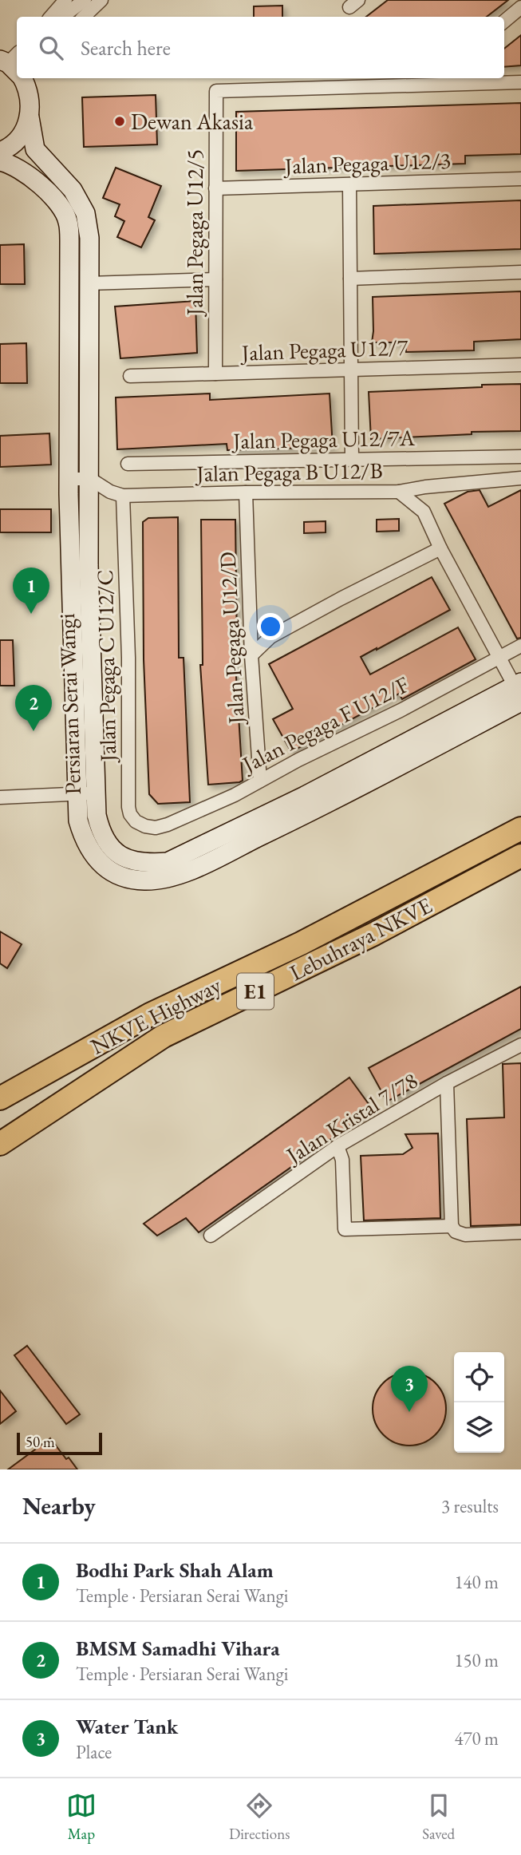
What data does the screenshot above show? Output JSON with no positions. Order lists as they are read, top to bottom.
{
  "streets": {
    "highway": ["Lebuhraya NKVE", "E1", "NKVE Highway"],
    "street": [
      "Jalan Pegaga U12/3",
      "Jalan Pegaga U12/5",
      "Jalan Pegaga U12/7",
      "Jalan Pegaga U12/7A",
      "Jalan Pegaga B U12/B",
      "Jalan Pegaga U12/D",
      "Jalan Pegaga C U12/C",
      "Persiaran Serai Wangi",
      "Jalan Pegaga F U12/F",
      "Jalan Kristal 7/78"
    ]
  },
  "crossings": [
    ["Jalan Pegaga U12/3", "Jalan Pegaga U12/5"],
    ["Jalan Pegaga U12/5", "Jalan Pegaga U12/7"],
    ["Jalan Pegaga B U12/B", "Jalan Pegaga U12/D"],
    ["Jalan Pegaga B U12/B", "Jalan Pegaga C U12/C"],
    ["Jalan Pegaga B U12/B", "Persiaran Serai Wangi"],
    ["Jalan Pegaga B U12/B", "Jalan Pegaga F U12/F"],
    ["Jalan Pegaga U12/D", "Jalan Pegaga F U12/F"],
    ["Jalan Pegaga C U12/C", "Jalan Pegaga F U12/F"]
  ],
  "places": ["Dewan Akasia"],
  "scale_bar": "50 m",
  "page": {
    "search": "Search here",
    "pins": ["1", "2", "3"],
    "scale": "50 m",
    "heading": ["Nearby", "3 results"],
    "list": [
      {
        "mark": "1",
        "name": "Bodhi Park Shah Alam",
        "note": "Temple · Persiaran Serai Wangi",
        "value": "140 m"
      },
      {
        "mark": "2",
        "name": "BMSM Samadhi Vihara",
        "note": "Temple · Persiaran Serai Wangi",
        "value": "150 m"
      },
      {
        "mark": "3",
        "name": "Water Tank",
        "note": "Place",
        "value": "470 m"
      }
    ],
    "nav": ["Map", "Directions", "Saved"]
  }
}
